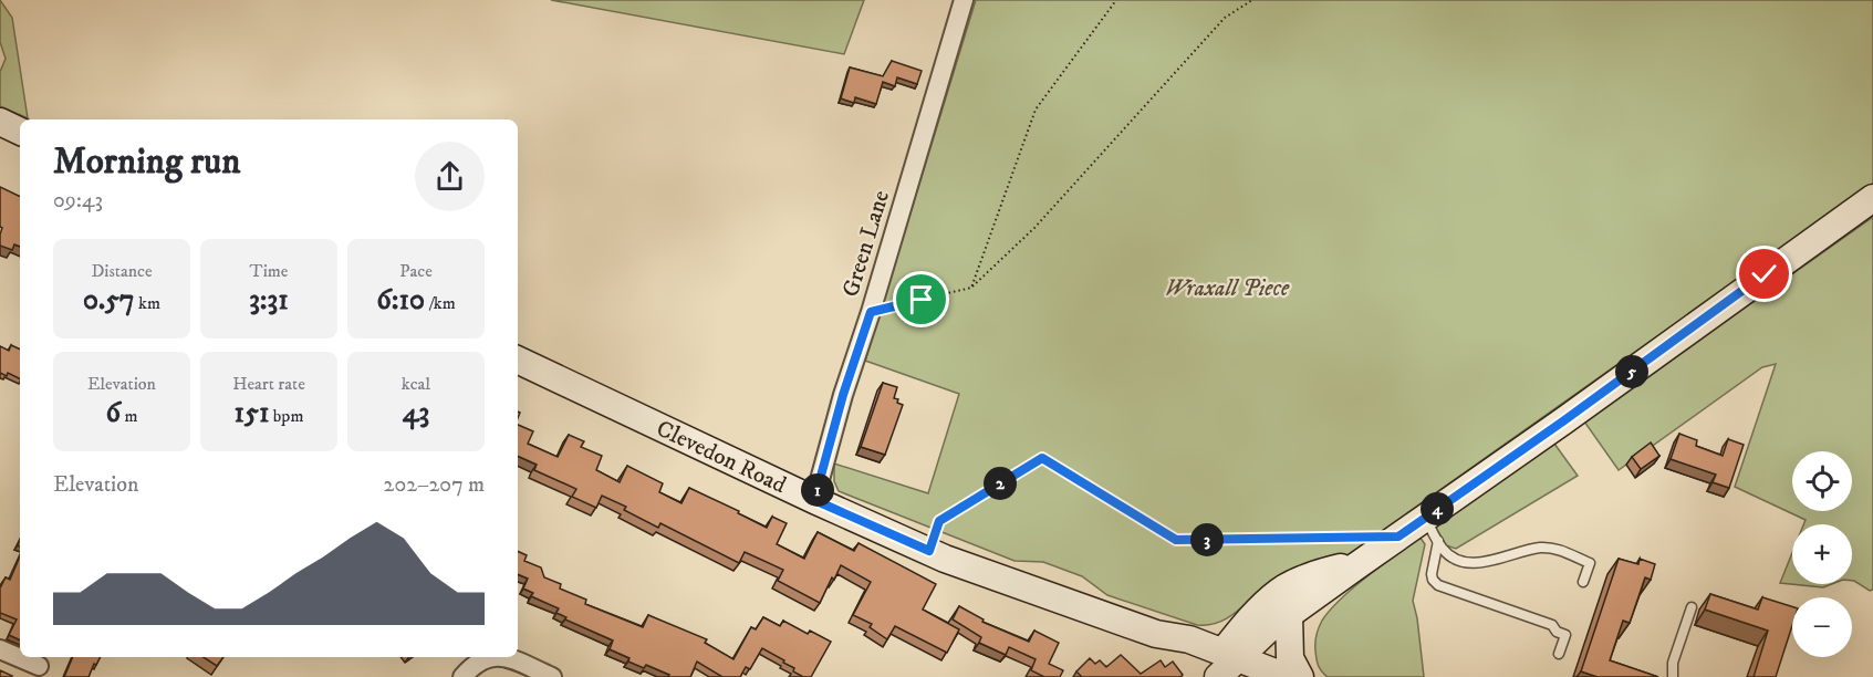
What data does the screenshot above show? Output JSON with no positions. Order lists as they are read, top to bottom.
{
  "streets": {
    "main road": ["Clevedon Road"],
    "street": ["Green Lane"]
  },
  "crossings": [
    ["Green Lane", "Clevedon Road"]
  ],
  "parks": ["Wraxall Piece"],
  "page": {
    "heading": ["Morning run", "09:43"],
    "stats": [
      ["Distance", "0.57 km"],
      ["Time", "3:31"],
      ["Pace", "6:10 /km"],
      ["Elevation", "6 m"],
      ["Heart rate", "151 bpm"],
      ["kcal", "43"]
    ],
    "pins": [
      "5",
      "2",
      "1",
      "4",
      "3"
    ],
    "map_buttons": ["+", "−"],
    "chart": ["Elevation", "202–207 m"]
  }
}
